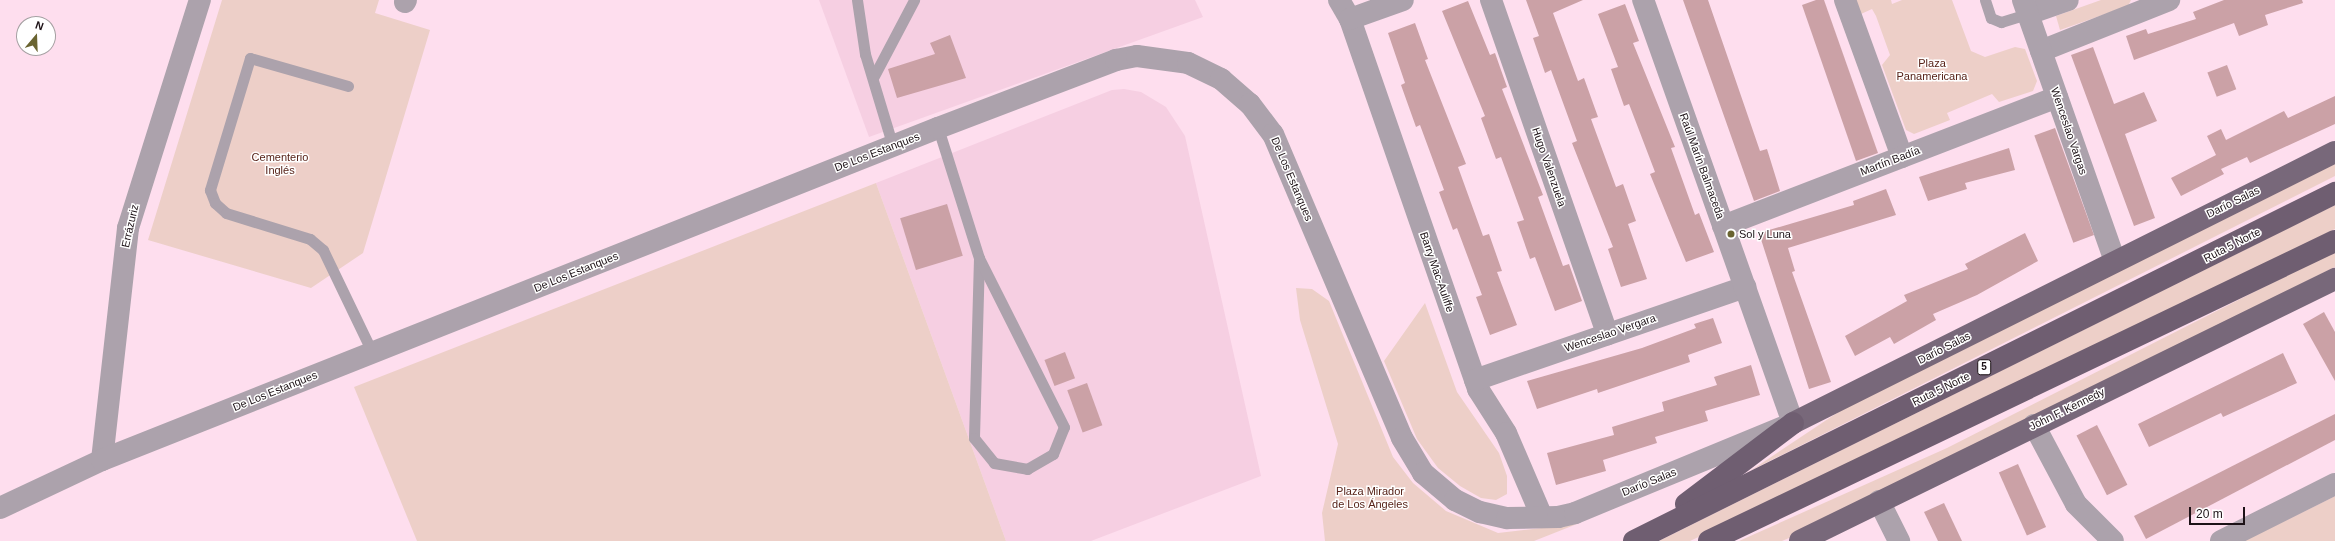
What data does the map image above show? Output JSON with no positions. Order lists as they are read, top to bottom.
{
  "streets": {
    "highway": ["Ruta 5 Norte", "5"],
    "main road": ["Darío Salas", "John F. Kennedy"],
    "street": [
      "Wenceslao Vargas",
      "De Los Estanques",
      "Martín Badía",
      "Raúl Marín Balmaceda",
      "Hugo Valenzuela",
      "Errázuriz",
      "Barry Mac-Auliffe",
      "Wenceslao Vergara"
    ]
  },
  "crossings": [
    ["Wenceslao Vargas", "Martín Badía"],
    ["Wenceslao Vargas", "Darío Salas"],
    ["De Los Estanques", "Darío Salas"],
    ["De Los Estanques", "Errázuriz"],
    ["De Los Estanques", "Barry Mac-Auliffe"],
    ["Martín Badía", "Raúl Marín Balmaceda"],
    ["Raúl Marín Balmaceda", "Darío Salas"],
    ["Raúl Marín Balmaceda", "Wenceslao Vergara"],
    ["Hugo Valenzuela", "Wenceslao Vergara"],
    ["Darío Salas", "Barry Mac-Auliffe"],
    ["Barry Mac-Auliffe", "Wenceslao Vergara"]
  ],
  "parks": ["Plaza Panamericana", "Cementerio Inglés", "Plaza Mirador de Los Ángeles"],
  "places": ["Sol y Luna"],
  "scale_bar": "20 m",
  "north": "top"
}
